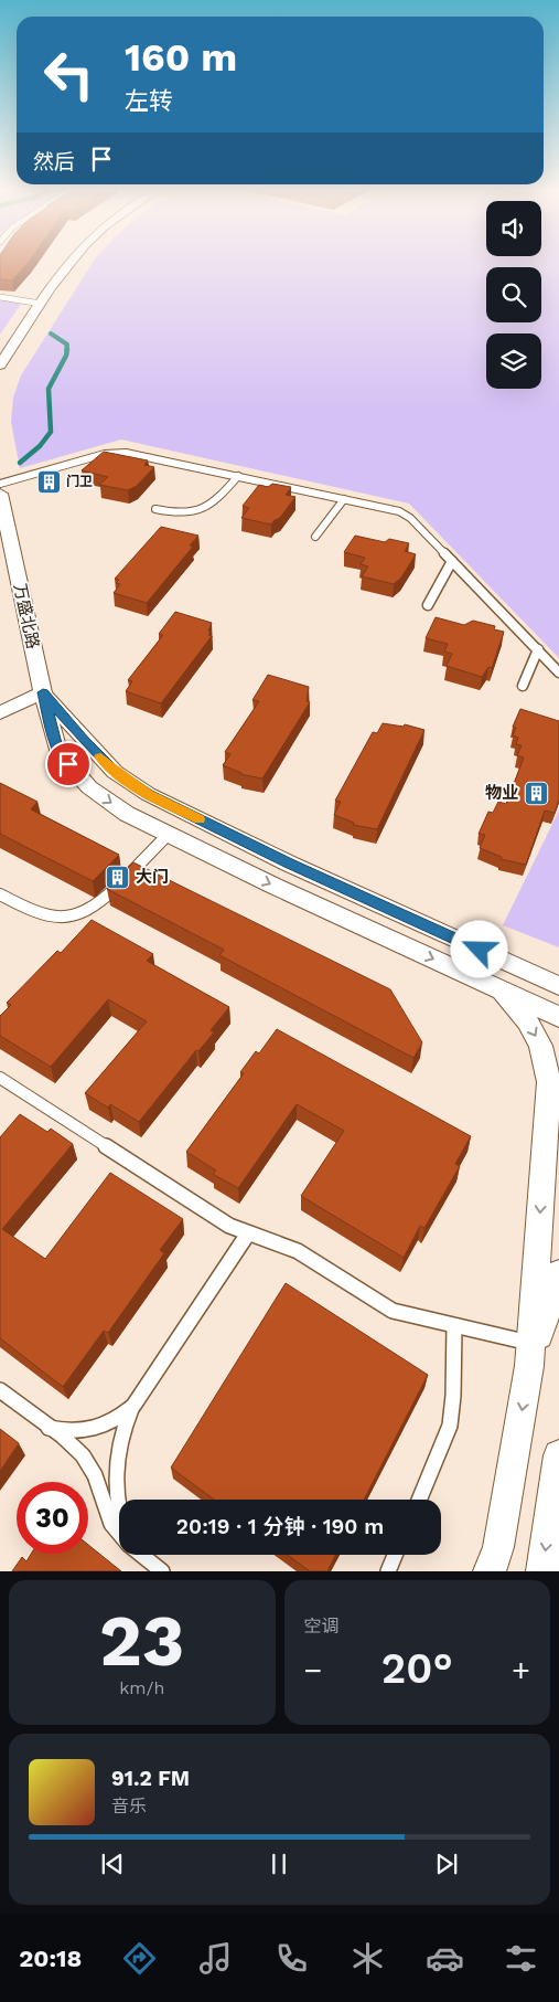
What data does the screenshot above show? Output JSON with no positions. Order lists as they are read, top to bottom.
{
  "streets": {
    "street": ["万盛北路"]
  },
  "places": {
    "building": ["门卫", "物业", "大门"]
  },
  "page": {
    "turn": ["160 m", "左转"],
    "then": "然后",
    "limit": "30",
    "trip": "20:19 · 1 分钟 · 190 m",
    "tile": [
      ["23", "km/h"],
      "空调"
    ],
    "heat": ["−", "20°", "+"],
    "song": ["91.2 FM", "音乐"],
    "tabs": "20:18"
  }
}
